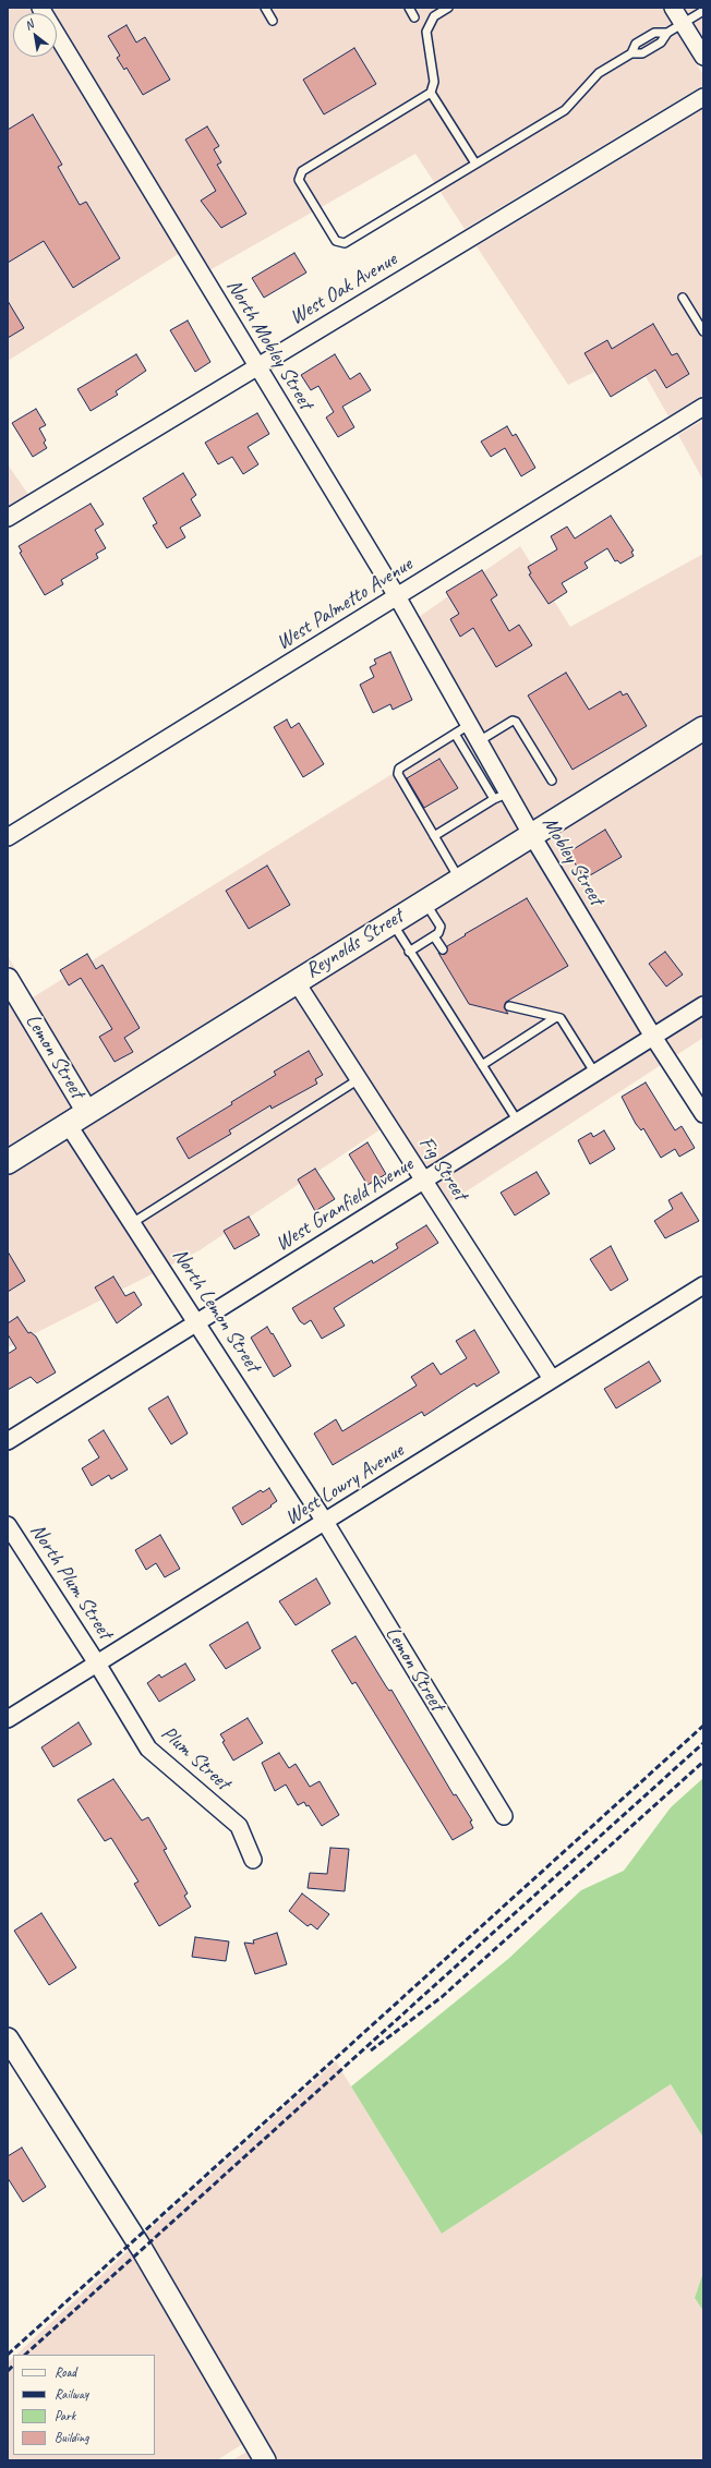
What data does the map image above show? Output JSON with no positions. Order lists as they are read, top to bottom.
{
  "streets": {
    "main road": ["Reynolds Street"],
    "street": [
      "West Oak Avenue",
      "North Mobley Street",
      "West Palmetto Avenue",
      "Mobley Street",
      "Lemon Street",
      "Fig Street",
      "West Granfield Avenue",
      "North Lemon Street",
      "West Lowry Avenue",
      "North Plum Street",
      "Plum Street"
    ]
  },
  "crossings": [
    ["West Oak Avenue", "North Mobley Street"],
    ["North Mobley Street", "West Palmetto Avenue"],
    ["North Mobley Street", "Mobley Street"],
    ["Mobley Street", "Reynolds Street"],
    ["Mobley Street", "West Granfield Avenue"],
    ["Reynolds Street", "Lemon Street"],
    ["Reynolds Street", "Fig Street"],
    ["Reynolds Street", "North Lemon Street"],
    ["Lemon Street", "North Lemon Street"],
    ["Lemon Street", "West Lowry Avenue"],
    ["Fig Street", "West Granfield Avenue"],
    ["Fig Street", "West Lowry Avenue"],
    ["West Granfield Avenue", "North Lemon Street"],
    ["North Lemon Street", "West Lowry Avenue"],
    ["West Lowry Avenue", "North Plum Street"],
    ["West Lowry Avenue", "Plum Street"],
    ["North Plum Street", "Plum Street"]
  ],
  "legend": [
    "Road",
    "Railway",
    "Park",
    "Building"
  ],
  "north": "top left"
}
